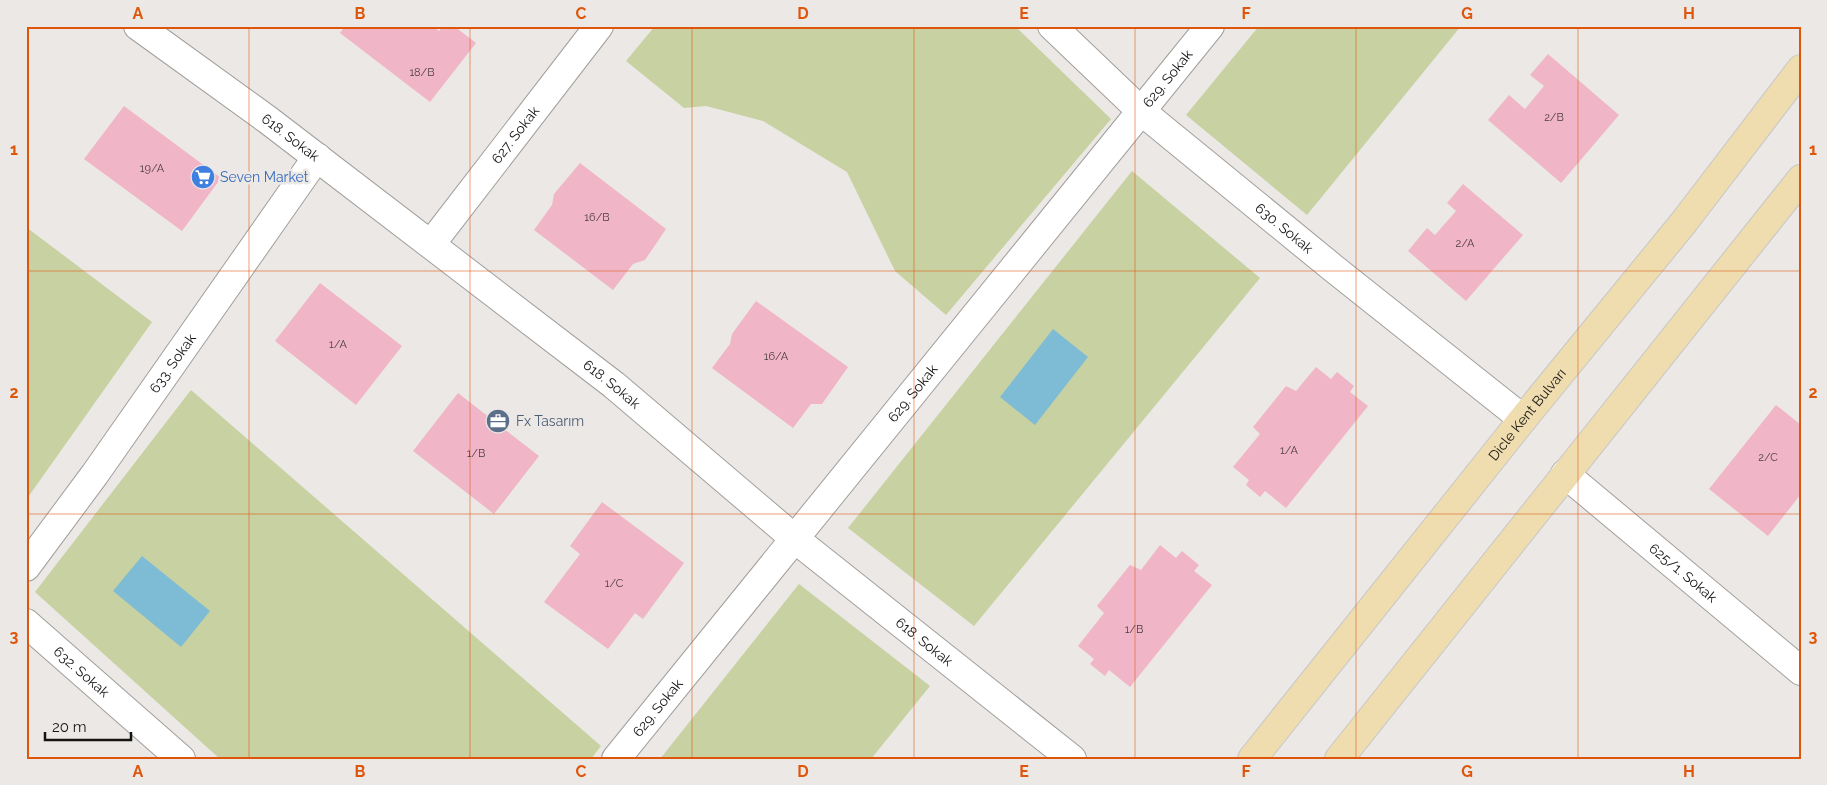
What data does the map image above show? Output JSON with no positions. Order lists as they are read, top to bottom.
{
  "streets": {
    "main road": ["Dicle Kent Bulvarı"],
    "street": [
      "629. Sokak",
      "627. Sokak",
      "618. Sokak",
      "630. Sokak",
      "633. Sokak",
      "625/1. Sokak",
      "632. Sokak"
    ]
  },
  "crossings": [
    ["629. Sokak", "618. Sokak"],
    ["629. Sokak", "630. Sokak"],
    ["627. Sokak", "618. Sokak"],
    ["618. Sokak", "633. Sokak"],
    ["630. Sokak", "Dicle Kent Bulvarı"]
  ],
  "places": {
    "supermarket": ["Seven Market"],
    "office": ["Fx Tasarım"]
  },
  "house_numbers": [
    "18/B",
    "2/B",
    "19/A",
    "16/B",
    "2/A",
    "1/A",
    "16/A",
    "1/A",
    "1/B",
    "2/C",
    "1/C",
    "1/B"
  ],
  "scale_bar": "20 m",
  "grid": {
    "columns": [
      "A",
      "B",
      "C",
      "D",
      "E",
      "F",
      "G",
      "H"
    ],
    "rows": ["1", "2", "3"]
  }
}
